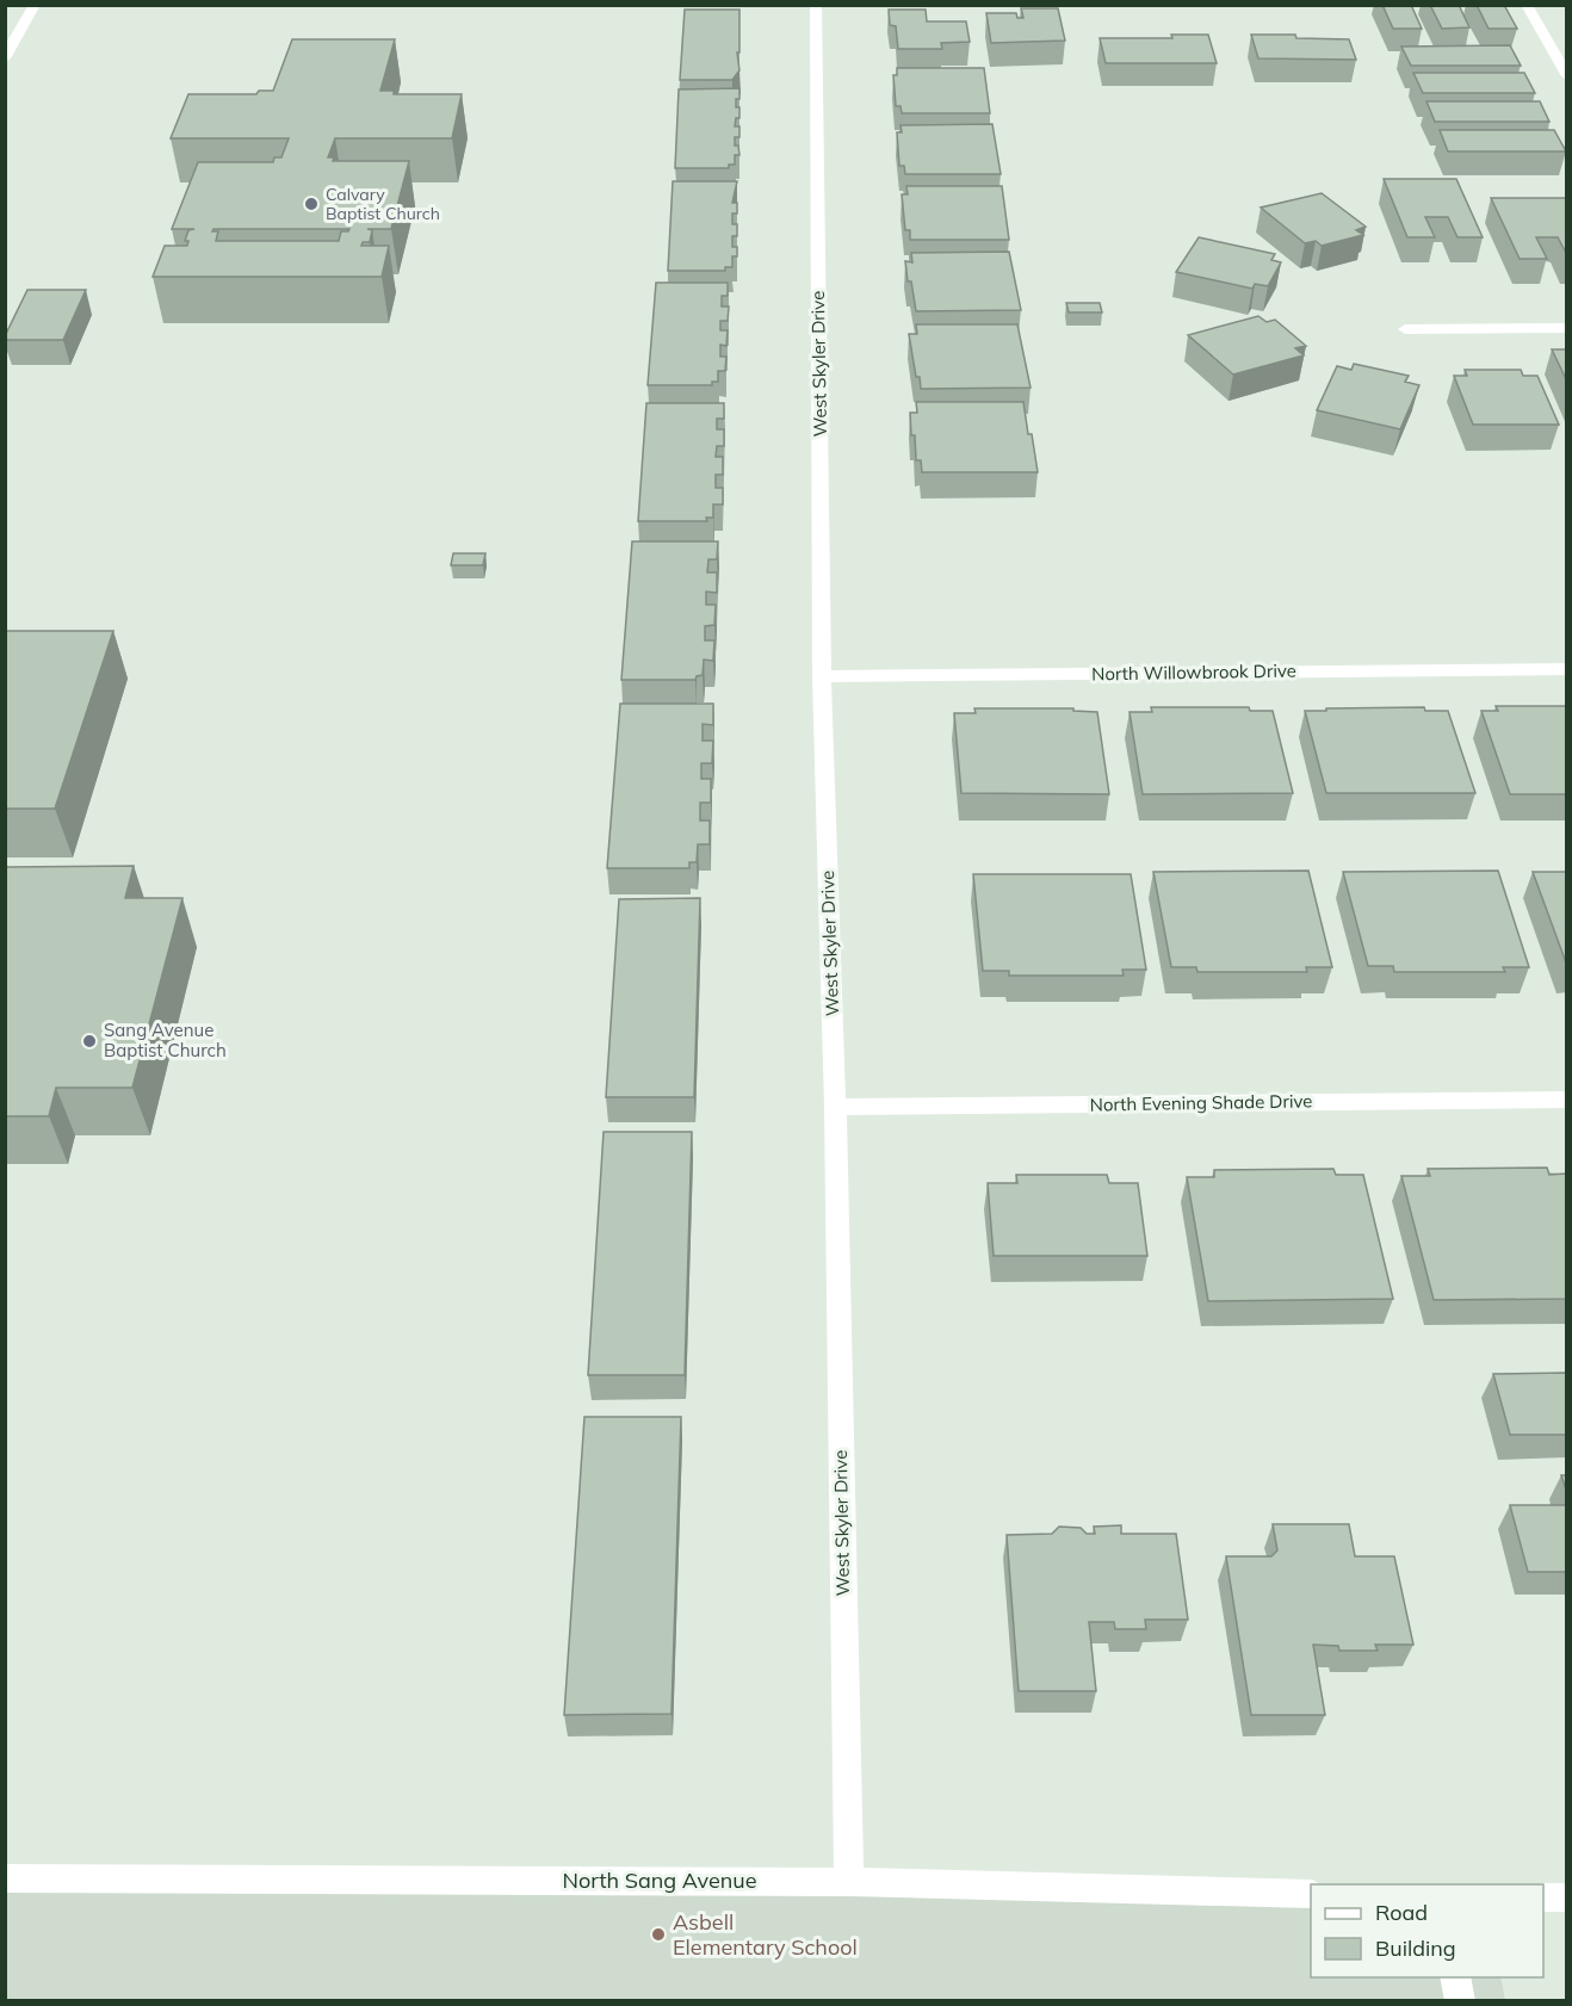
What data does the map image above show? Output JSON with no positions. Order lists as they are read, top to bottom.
{
  "streets": {
    "street": [
      "West Skyler Drive",
      "North Willowbrook Drive",
      "North Evening Shade Drive",
      "North Sang Avenue"
    ]
  },
  "crossings": [
    ["West Skyler Drive", "North Willowbrook Drive"],
    ["West Skyler Drive", "North Evening Shade Drive"],
    ["West Skyler Drive", "North Sang Avenue"]
  ],
  "places": ["Calvary Baptist Church", "Sang Avenue Baptist Church", "Asbell Elementary School"],
  "legend": ["Road", "Building"]
}
